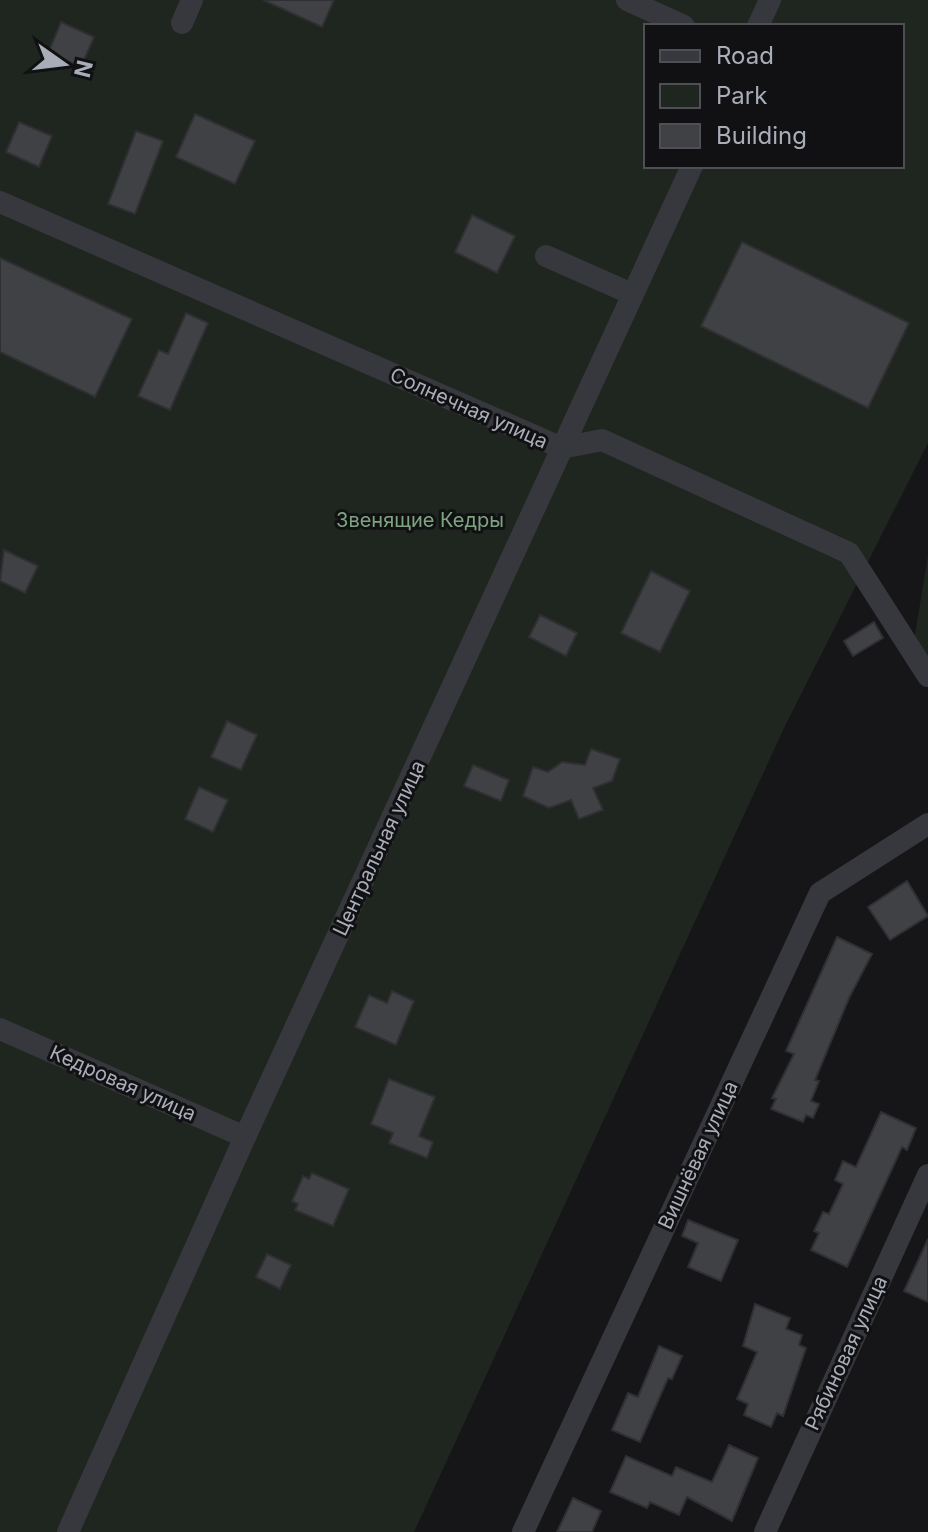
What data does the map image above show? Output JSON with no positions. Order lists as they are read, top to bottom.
{
  "streets": {
    "street": [
      "Солнечная улица",
      "Центральная улица",
      "Кедровая улица",
      "Вишнёвая улица",
      "Рябиновая улица"
    ]
  },
  "crossings": [
    ["Солнечная улица", "Центральная улица"],
    ["Центральная улица", "Кедровая улица"]
  ],
  "parks": ["Звенящие Кедры"],
  "legend": ["Road", "Park", "Building"],
  "north": "right"
}
